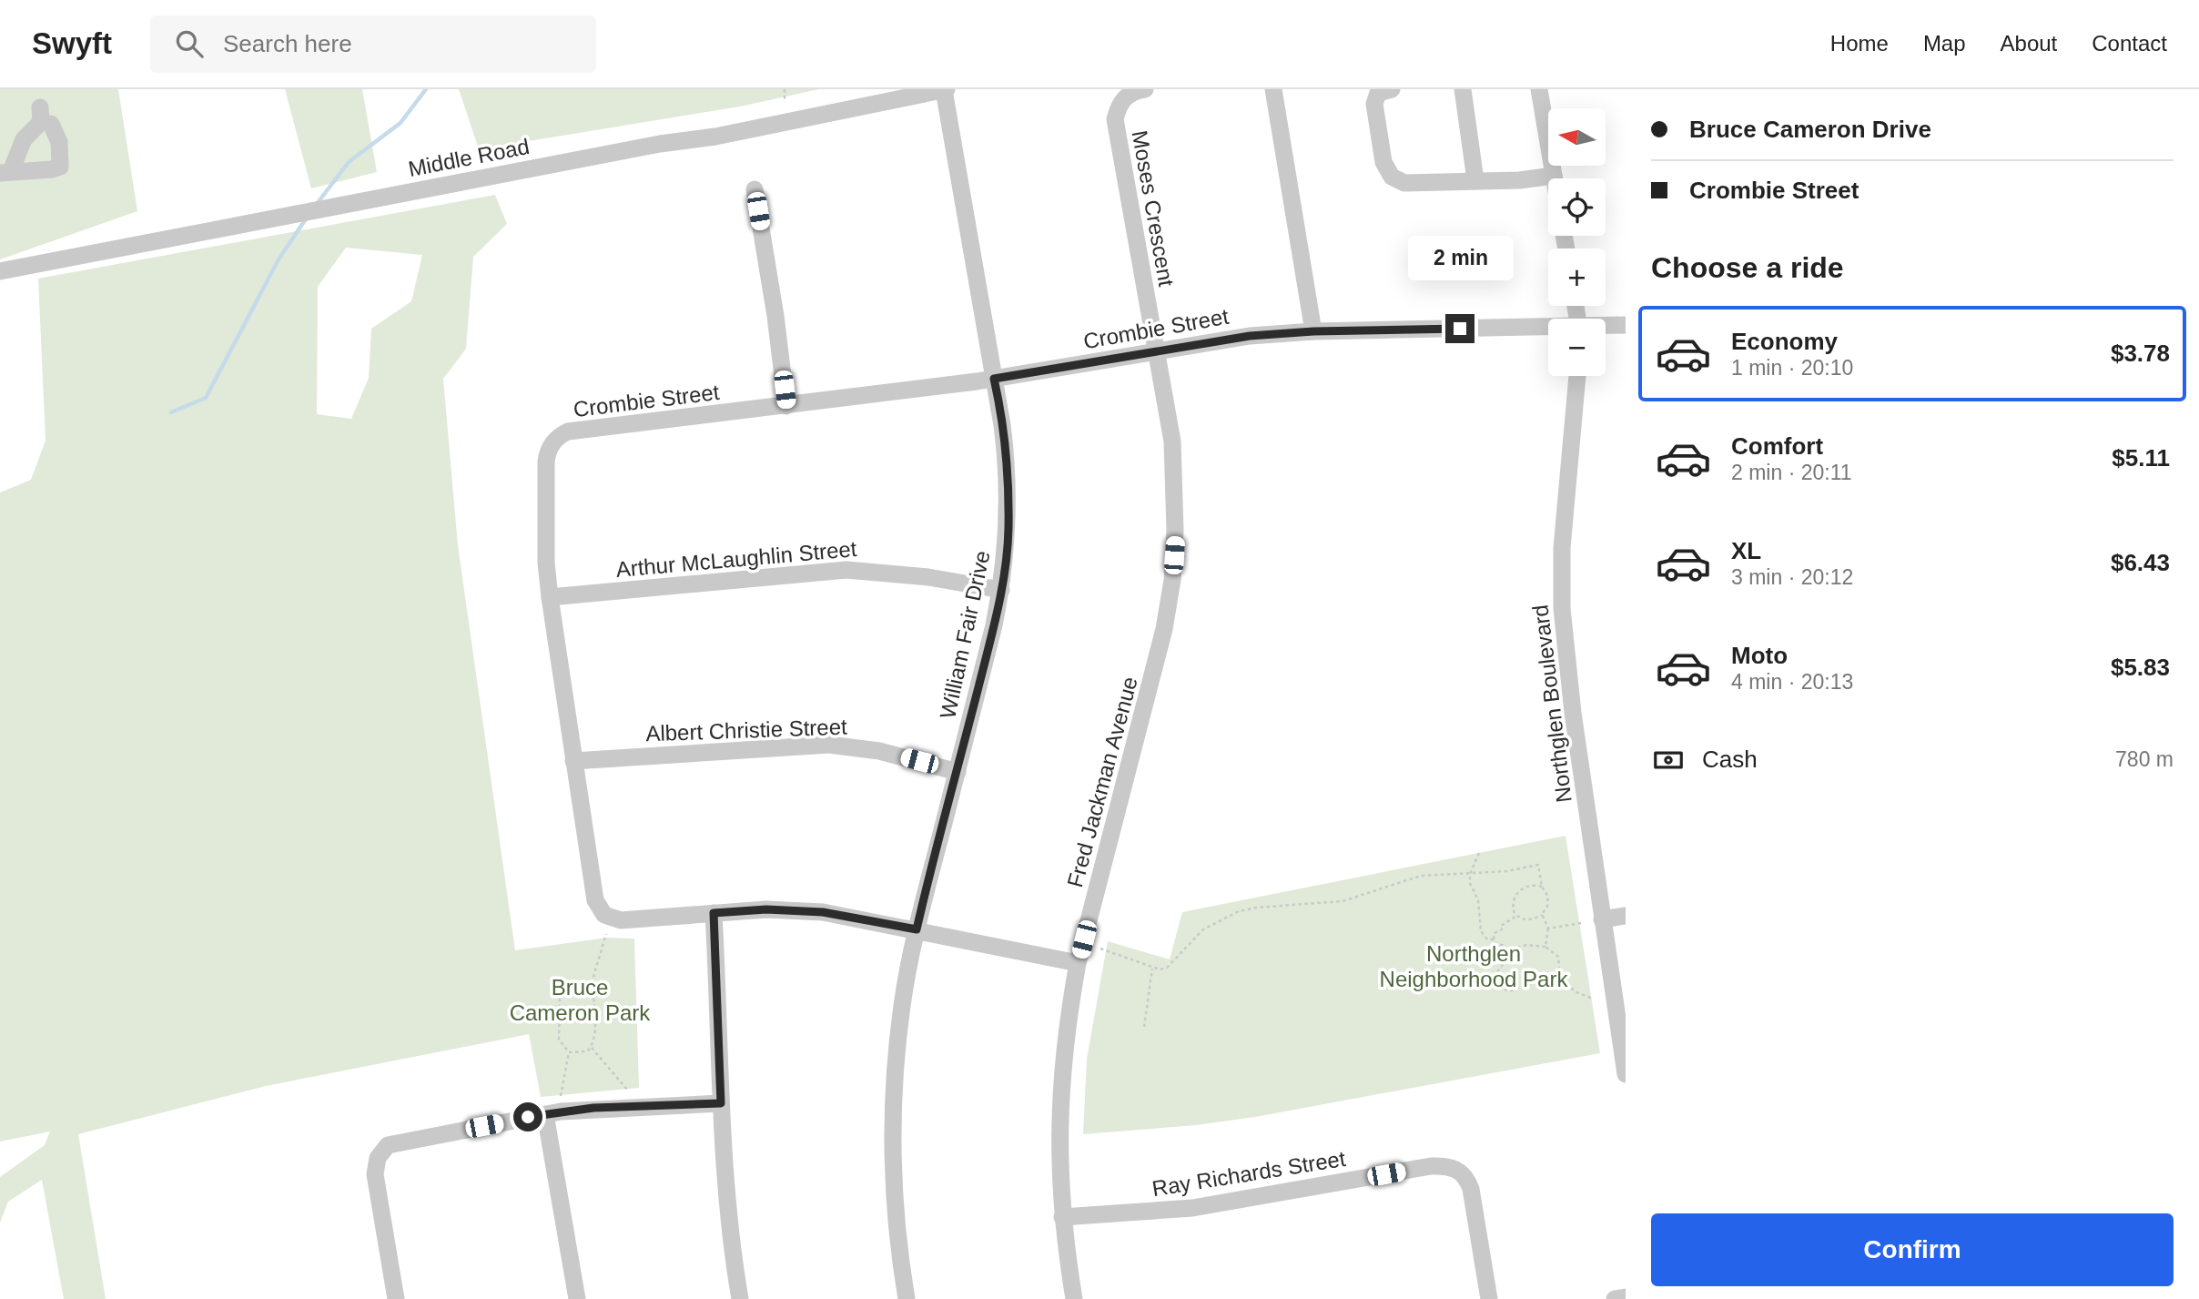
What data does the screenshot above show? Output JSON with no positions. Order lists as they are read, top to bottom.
{
  "streets": {
    "street": [
      "Middle Road",
      "Moses Crescent",
      "Crombie Street",
      "Arthur McLaughlin Street",
      "William Fair Drive",
      "Northglen Boulevard",
      "Albert Christie Street",
      "Fred Jackman Avenue",
      "Ray Richards Street"
    ]
  },
  "crossings": [
    ["Middle Road", "William Fair Drive"],
    ["Moses Crescent", "Crombie Street"],
    ["Moses Crescent", "Fred Jackman Avenue"],
    ["Crombie Street", "Arthur McLaughlin Street"],
    ["Crombie Street", "William Fair Drive"],
    ["Crombie Street", "Albert Christie Street"],
    ["Crombie Street", "Fred Jackman Avenue"],
    ["Arthur McLaughlin Street", "William Fair Drive"],
    ["William Fair Drive", "Albert Christie Street"],
    ["Fred Jackman Avenue", "Ray Richards Street"]
  ],
  "parks": ["Northglen Neighborhood Park", "Bruce Cameron Park"],
  "north": "left",
  "page": {
    "header": "Swyft",
    "search": "Search here",
    "nav": [
      "Home",
      "Map",
      "About",
      "Contact"
    ],
    "banner": ["Bruce Cameron Drive", "Crombie Street"],
    "map_buttons": ["+", "−"],
    "heading": "Choose a ride",
    "bubble": "2 min",
    "list": [
      {
        "name": "Economy",
        "note": "1 min · 20:10",
        "value": "$3.78"
      },
      {
        "name": "Comfort",
        "note": "2 min · 20:11",
        "value": "$5.11"
      },
      {
        "name": "XL",
        "note": "3 min · 20:12",
        "value": "$6.43"
      },
      {
        "name": "Moto",
        "note": "4 min · 20:13",
        "value": "$5.83"
      }
    ],
    "pay": ["Cash", "780 m"],
    "buttons": "Confirm"
  }
}
